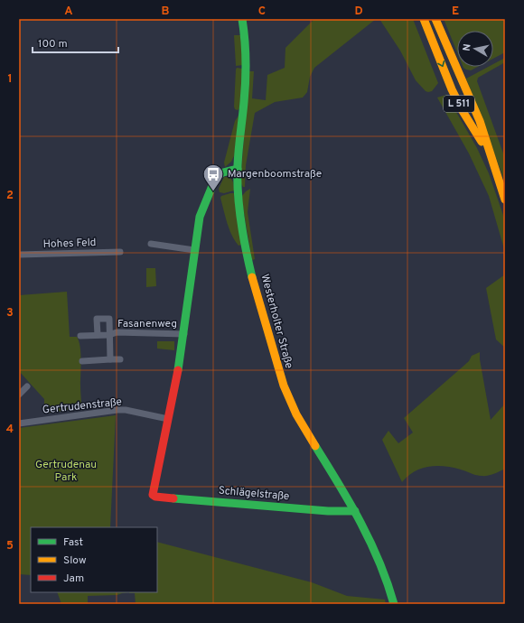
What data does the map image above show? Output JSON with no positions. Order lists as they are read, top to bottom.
{
  "streets": {
    "main road": ["L 511", "Westerholter Straße", "Schlägelstraße"],
    "street": ["Hohes Feld", "Fasanenweg", "Gertrudenstraße"]
  },
  "crossings": [
    ["Westerholter Straße", "Schlägelstraße"],
    ["Gertrudenstraße", "Schlägelstraße"]
  ],
  "parks": ["Gertrudenau Park"],
  "places": {
    "bus stop": ["Margenboomstraße"]
  },
  "legend": ["Fast", "Slow", "Jam"],
  "scale_bar": "100 m",
  "north": "left",
  "grid": {
    "columns": [
      "A",
      "B",
      "C",
      "D",
      "E"
    ],
    "rows": [
      "1",
      "2",
      "3",
      "4",
      "5"
    ]
  }
}
